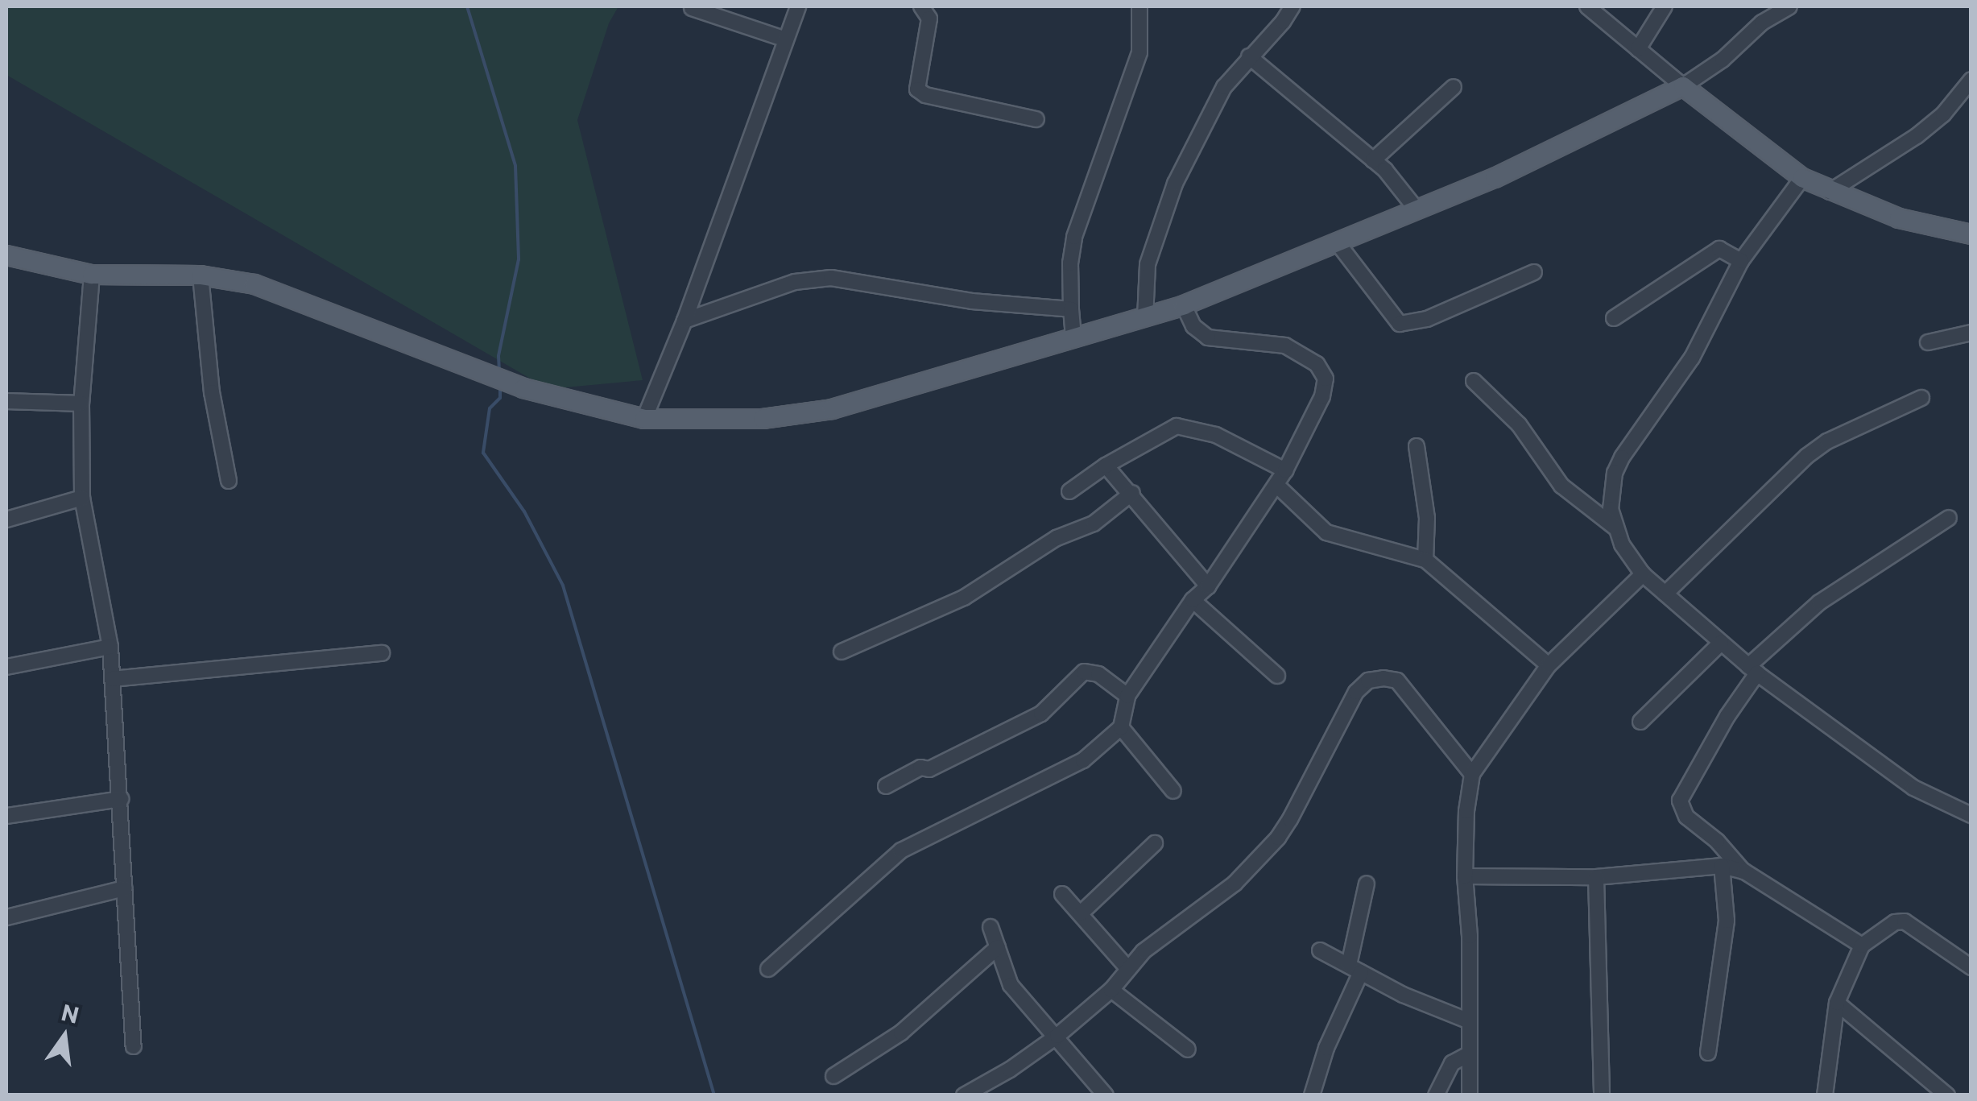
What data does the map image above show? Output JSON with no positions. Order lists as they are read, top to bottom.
{
  "north": "top"
}
